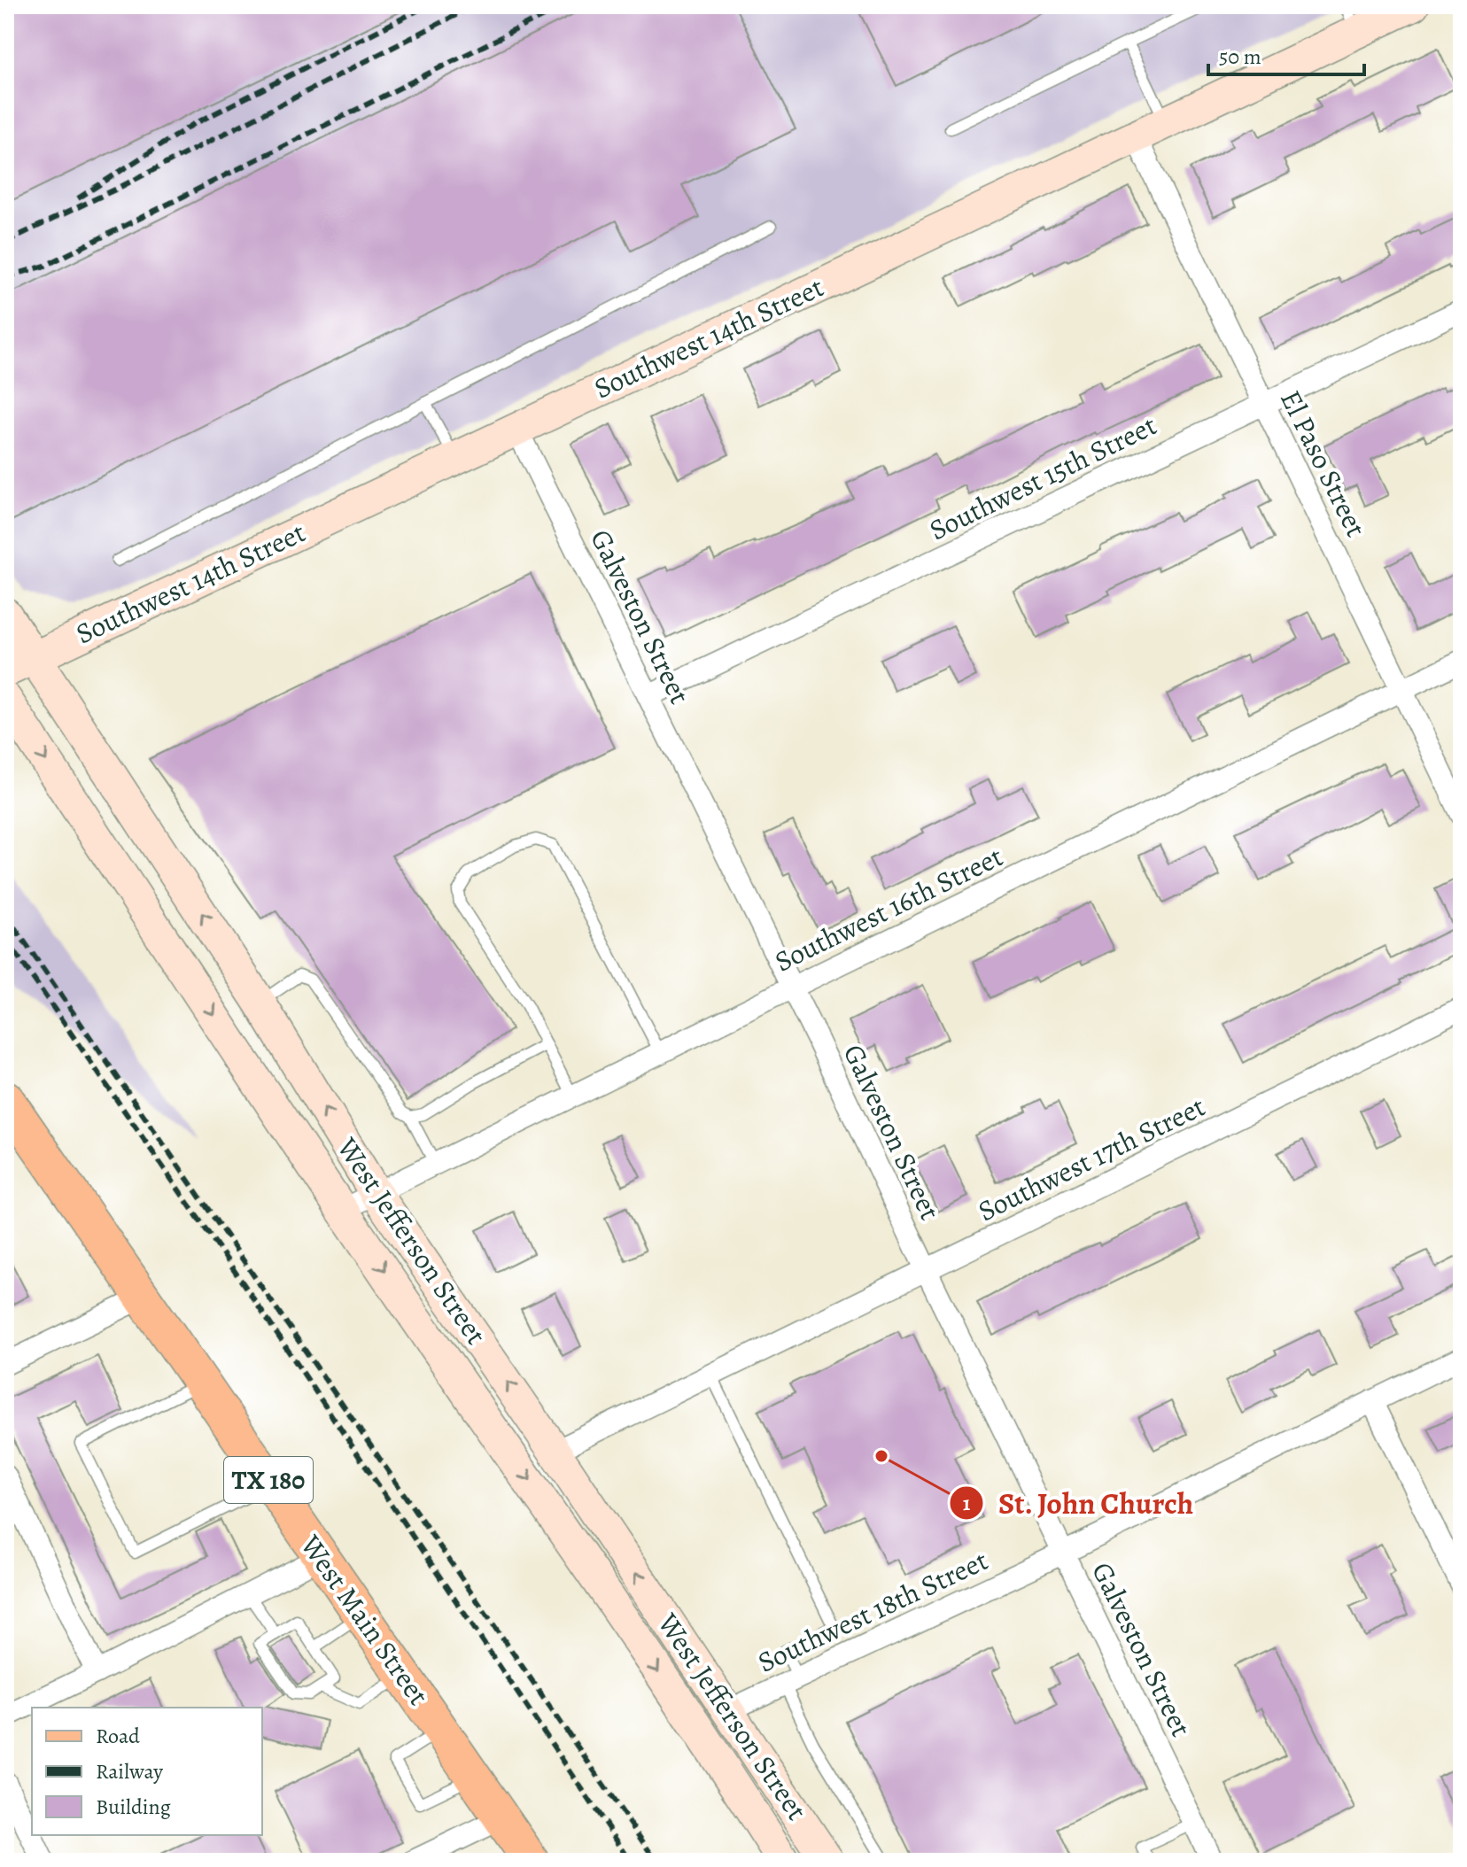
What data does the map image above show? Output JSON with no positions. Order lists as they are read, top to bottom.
{
  "streets": {
    "main road": [
      "Southwest 14th Street",
      "West Jefferson Street",
      "TX 180",
      "West Main Street"
    ],
    "street": [
      "El Paso Street",
      "Southwest 15th Street",
      "Galveston Street",
      "Southwest 16th Street",
      "Southwest 17th Street",
      "Southwest 18th Street"
    ]
  },
  "crossings": [
    ["Southwest 14th Street", "El Paso Street"],
    ["Southwest 14th Street", "Galveston Street"],
    ["Southwest 14th Street", "West Jefferson Street"],
    ["El Paso Street", "Southwest 15th Street"],
    ["El Paso Street", "Southwest 16th Street"],
    ["Southwest 15th Street", "Galveston Street"],
    ["Galveston Street", "Southwest 16th Street"],
    ["Galveston Street", "Southwest 17th Street"],
    ["Galveston Street", "Southwest 18th Street"],
    ["Southwest 16th Street", "West Jefferson Street"],
    ["Southwest 17th Street", "West Jefferson Street"],
    ["West Jefferson Street", "Southwest 18th Street"]
  ],
  "places": ["St. John Church"],
  "legend": ["Road", "Railway", "Building"],
  "scale_bar": "50 m"
}
